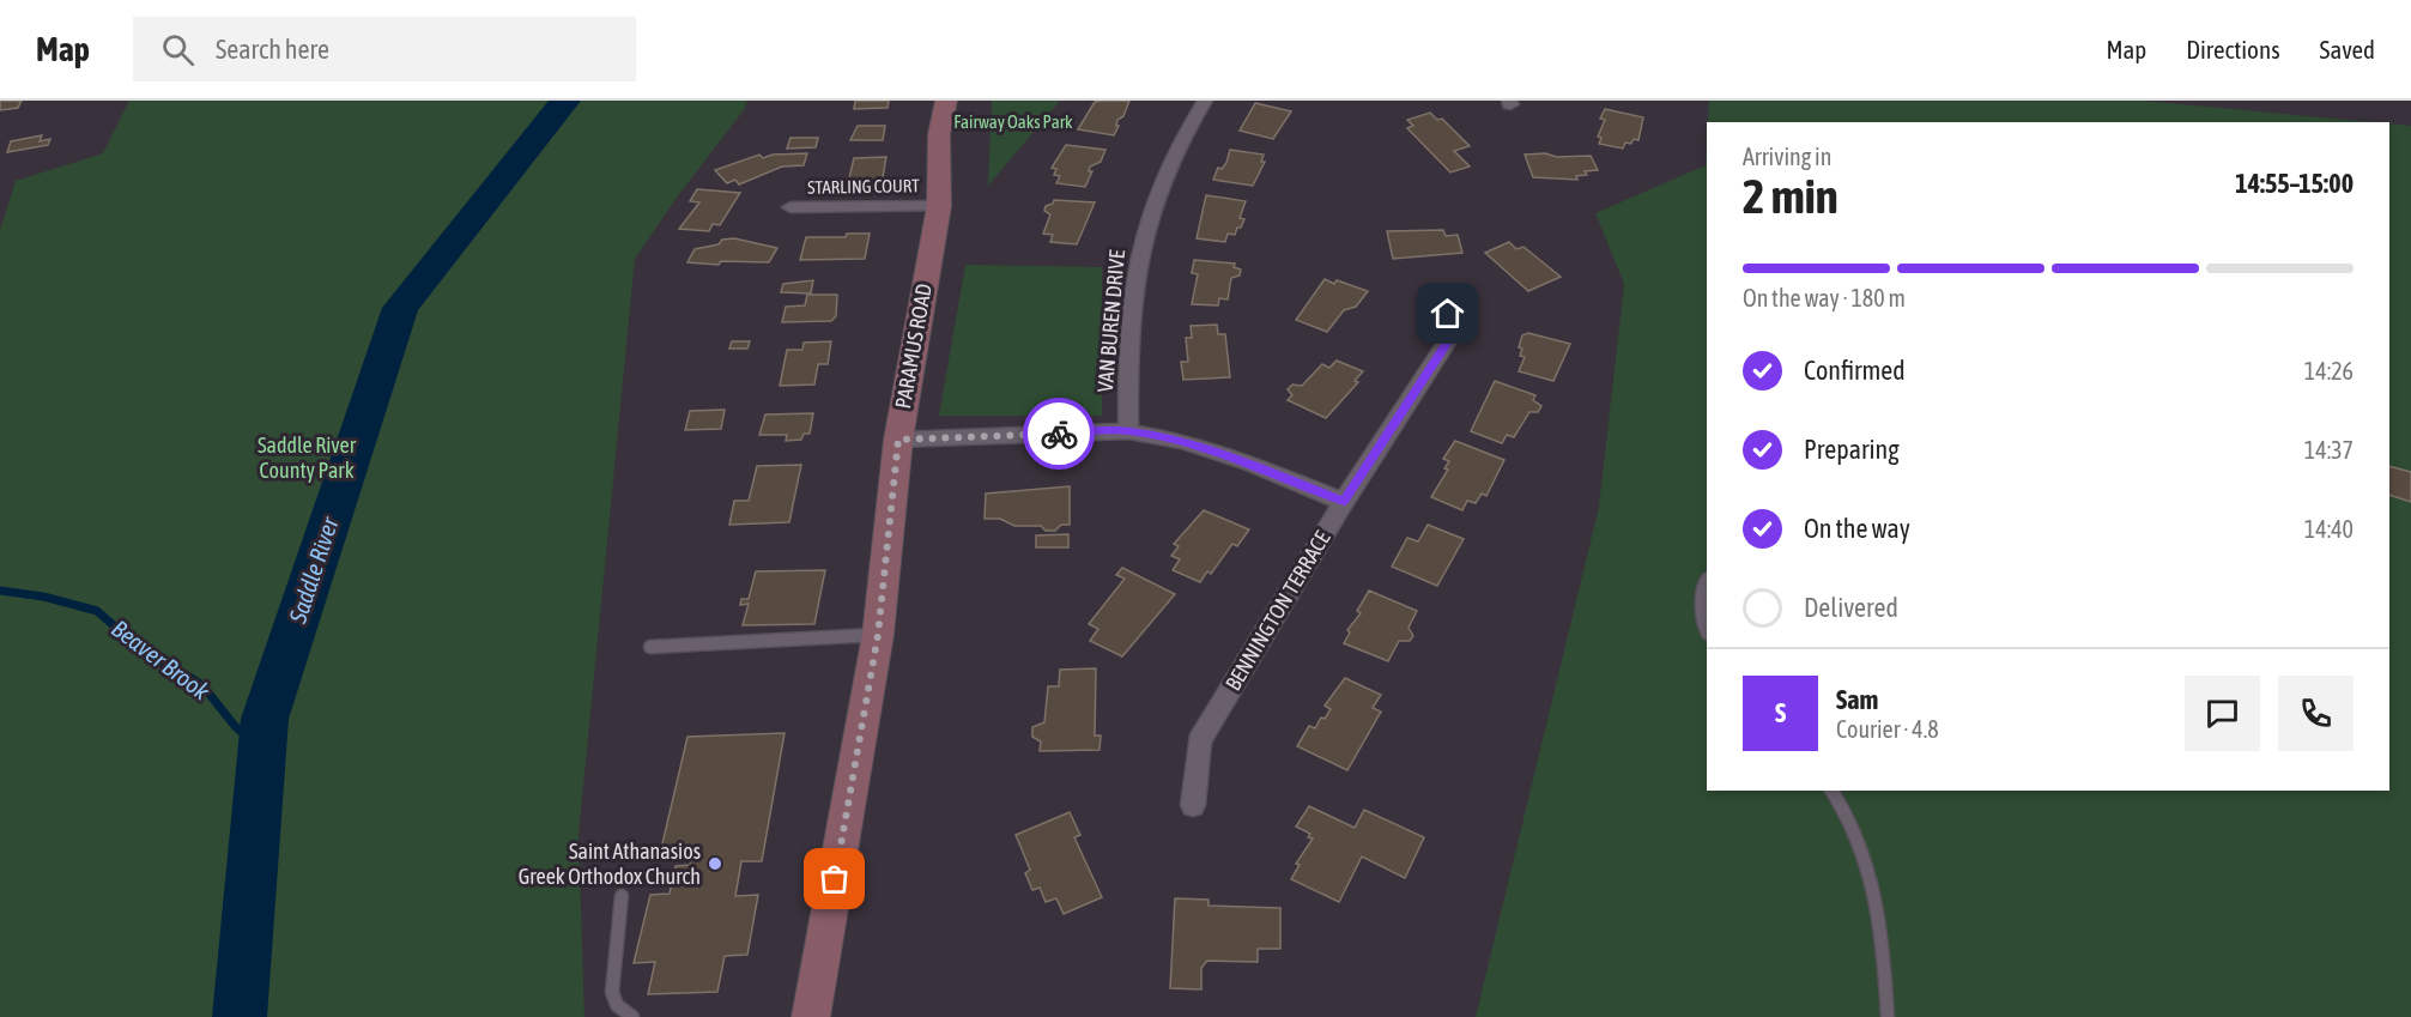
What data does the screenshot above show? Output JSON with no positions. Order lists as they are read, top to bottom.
{
  "streets": {
    "main road": ["PARAMUS ROAD"],
    "street": ["STARLING COURT", "VAN BUREN DRIVE", "BENNINGTON TERRACE"]
  },
  "crossings": [
    ["STARLING COURT", "PARAMUS ROAD"]
  ],
  "water": ["Saddle River", "Beaver Brook"],
  "parks": ["Fairway Oaks Park", "Saddle River County Park"],
  "places": ["Saint Athanasios Greek Orthodox Church"],
  "page": {
    "header": "Map",
    "search": "Search here",
    "nav": ["Map", "Directions", "Saved"],
    "heading": ["2 min", "Arriving in", "14:55–15:00"],
    "panel": ["Sam", "Courier · 4.8"],
    "bar": "On the way · 180 m",
    "list": [
      ["Confirmed", "14:26"],
      ["Preparing", "14:37"],
      ["On the way", "14:40"],
      "Delivered"
    ],
    "round": "S"
  }
}
